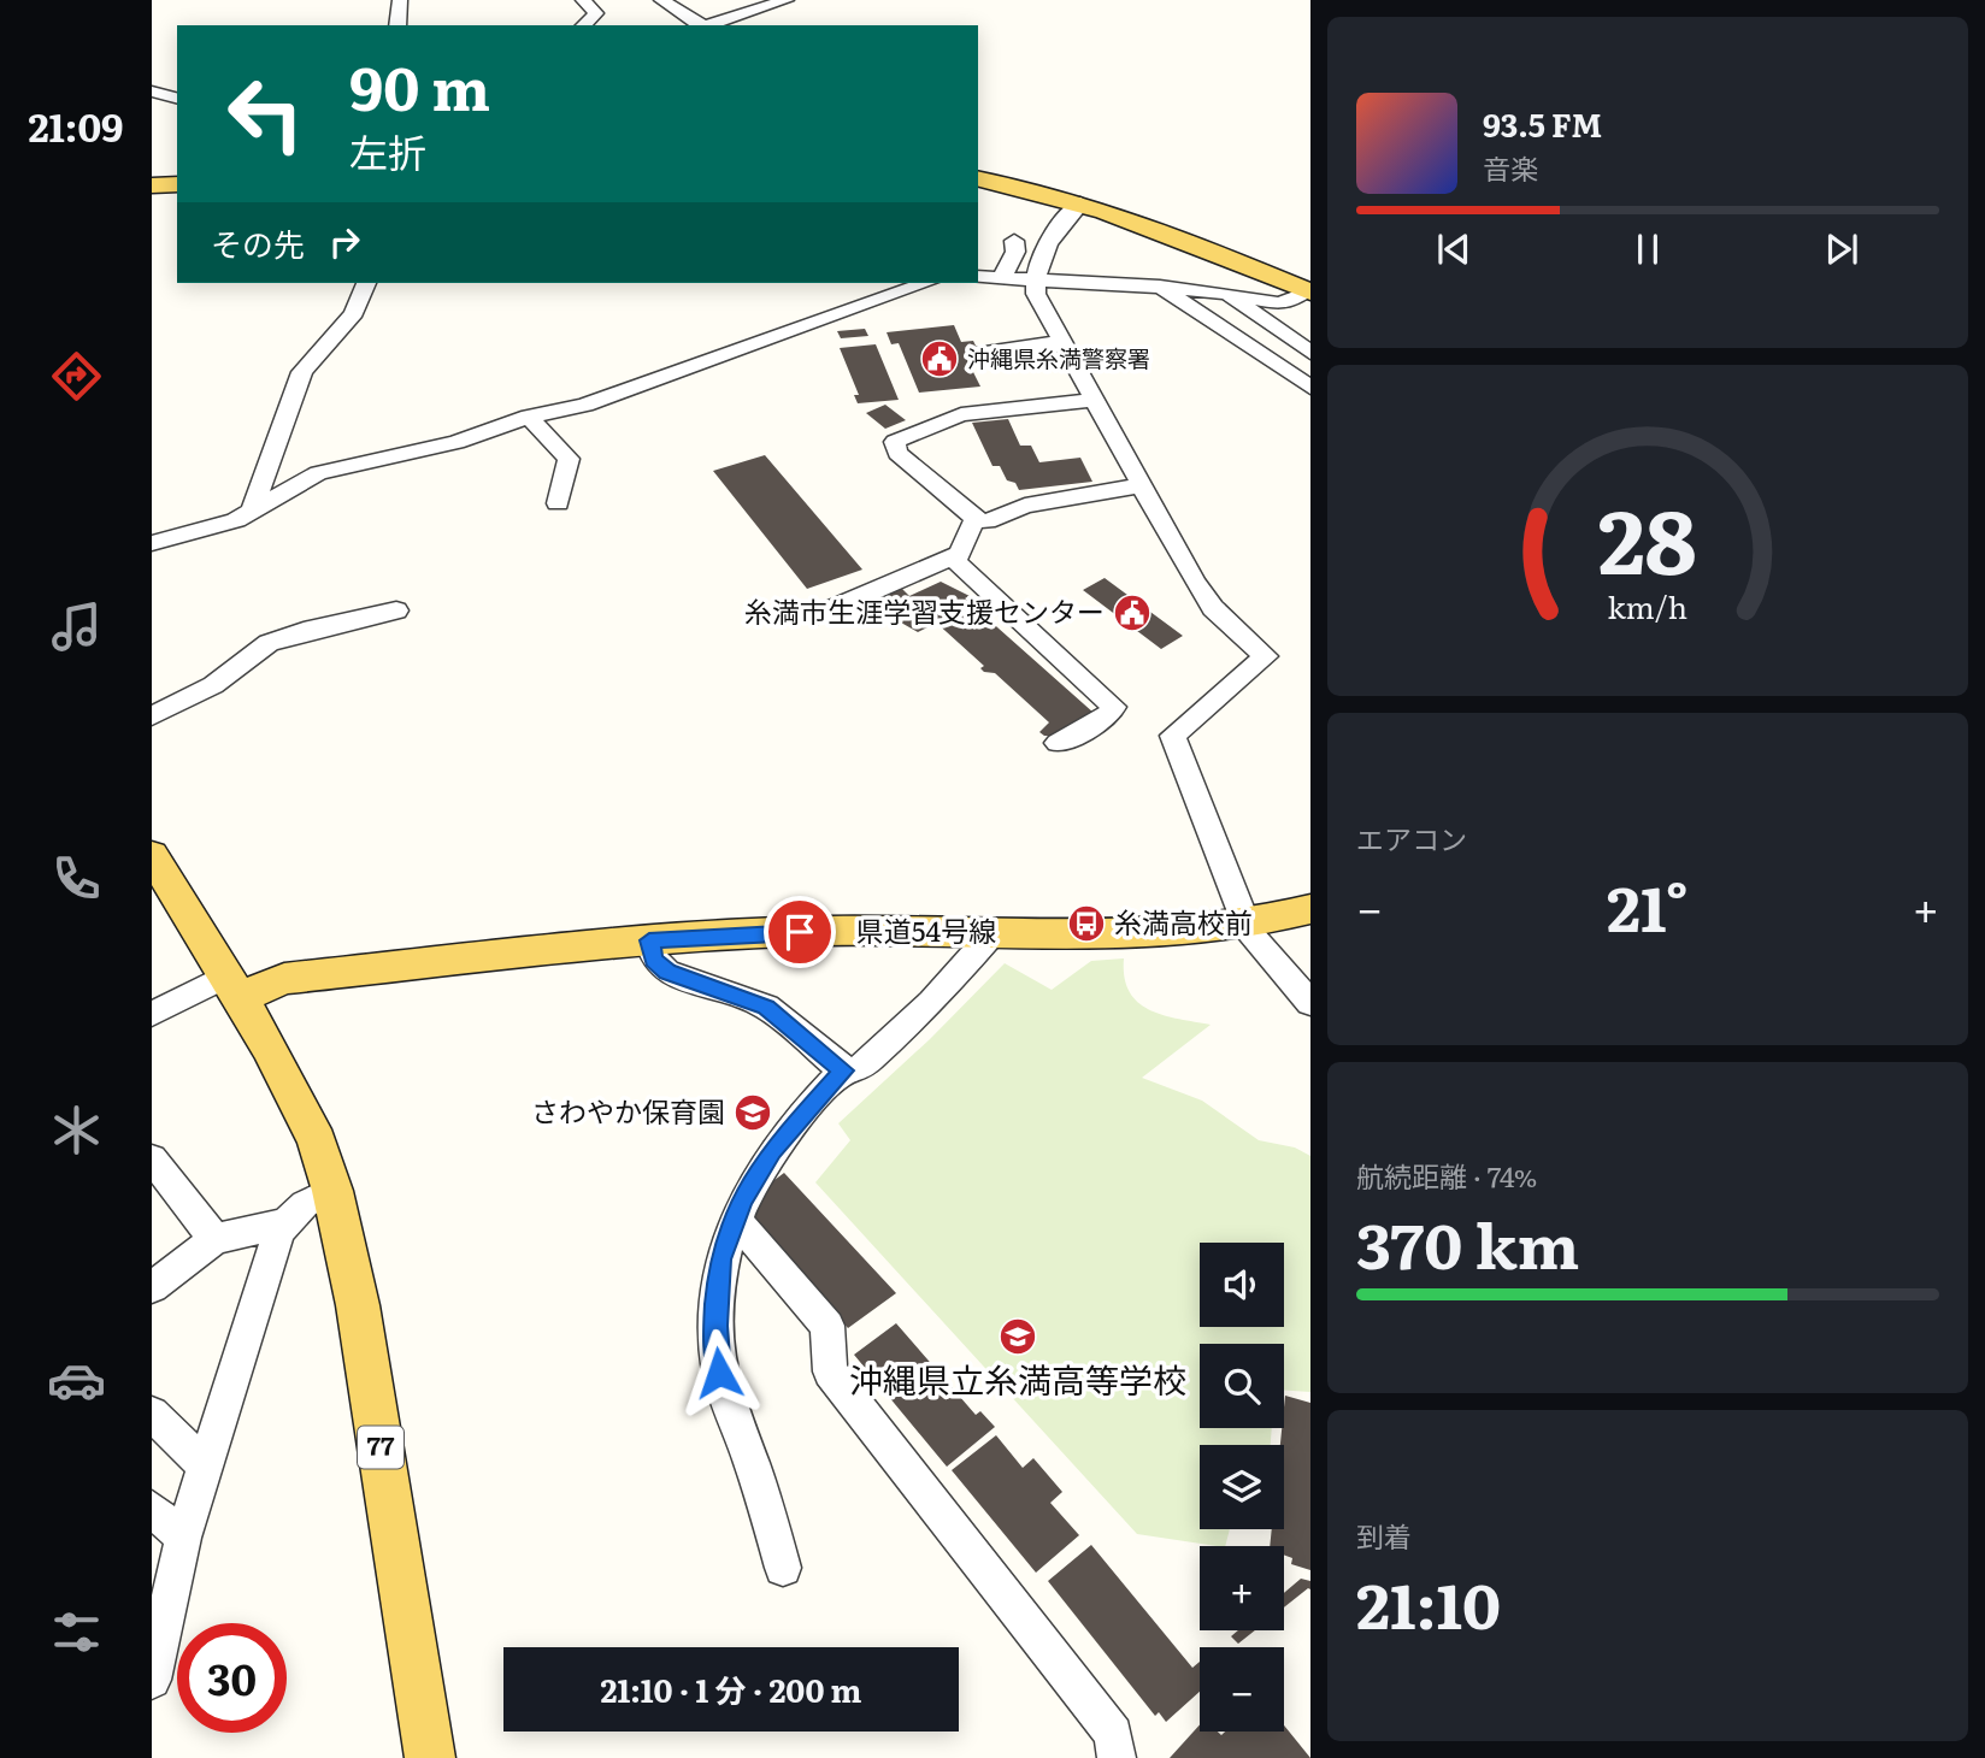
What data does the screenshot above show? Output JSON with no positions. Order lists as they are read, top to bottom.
{
  "streets": {
    "main road": ["県道54号線", "77"]
  },
  "crossings": [
    ["県道54号線", "77"]
  ],
  "places": {
    "public building": ["沖縄県糸満警察署", "糸満市生涯学習支援センター"],
    "bus stop": ["糸満高校前"],
    "school or university": ["さわやか保育園", "沖縄県立糸満高等学校"]
  },
  "page": {
    "tabs": "21:09",
    "turn": ["90 m", "左折"],
    "song": ["93.5 FM", "音楽"],
    "then": "その先",
    "tile": [
      "エアコン",
      ["航続距離 · 74%", "370 km"],
      ["到着", "21:10"]
    ],
    "heat": ["−", "21°", "+"],
    "map_buttons": ["+", "−"],
    "limit": "30",
    "trip": "21:10 · 1 分 · 200 m",
    "gauge": ["28", "km/h"]
  }
}
